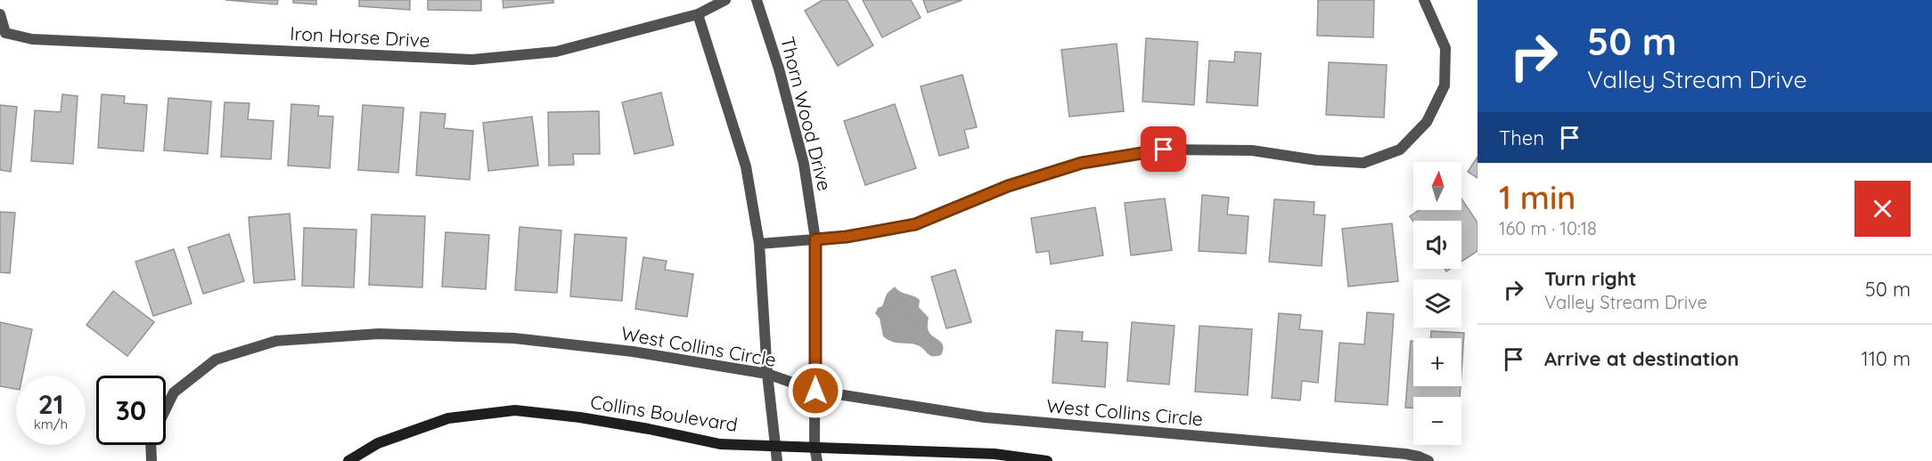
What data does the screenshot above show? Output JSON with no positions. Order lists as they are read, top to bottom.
{
  "streets": {
    "street": [
      "Iron Horse Drive",
      "Thorn Wood Drive",
      "West Collins Circle",
      "Collins Boulevard"
    ]
  },
  "crossings": [
    ["Thorn Wood Drive", "West Collins Circle"],
    ["Thorn Wood Drive", "Collins Boulevard"]
  ],
  "north": "top",
  "page": {
    "turn": ["50 m", "Valley Stream Drive"],
    "then": "Then",
    "map_buttons": ["+", "−"],
    "heading": ["1 min", "160 m · 10:18"],
    "list": [
      {
        "name": "Turn right",
        "note": "Valley Stream Drive",
        "value": "50 m"
      },
      {
        "name": "Arrive at destination",
        "value": "110 m"
      }
    ],
    "speed": "21 km/h",
    "limit": "30"
  }
}
